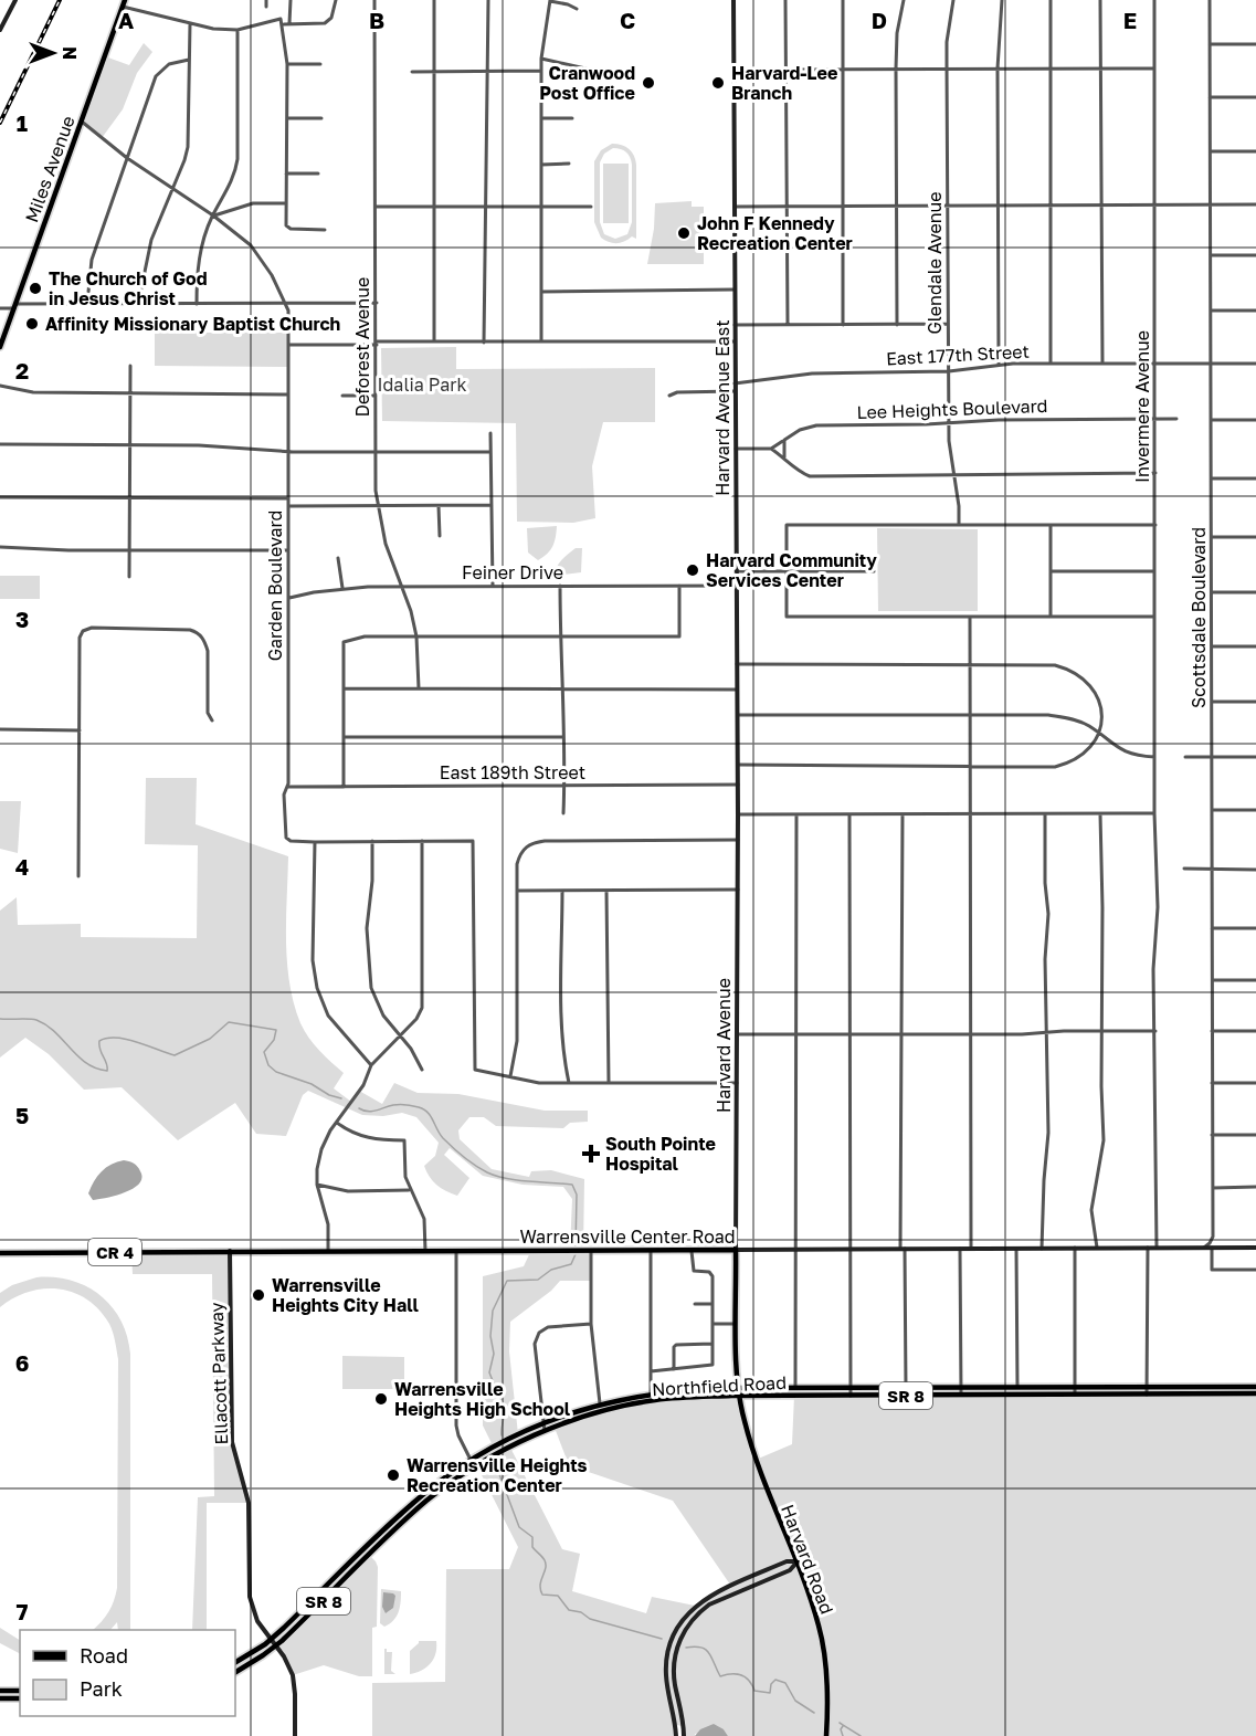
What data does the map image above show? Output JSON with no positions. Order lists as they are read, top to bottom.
{
  "streets": {
    "main road": [
      "Miles Avenue",
      "Harvard Avenue East",
      "Harvard Avenue",
      "Warrensville Center Road",
      "CR 4",
      "Ellacott Parkway",
      "Northfield Road",
      "SR 8",
      "Harvard Road"
    ],
    "street": [
      "Glendale Avenue",
      "Deforest Avenue",
      "East 177th Street",
      "Invermere Avenue",
      "Lee Heights Boulevard",
      "Feiner Drive",
      "Garden Boulevard",
      "Scottsdale Boulevard",
      "East 189th Street"
    ]
  },
  "crossings": [
    ["Miles Avenue", "Garden Boulevard"],
    ["Glendale Avenue", "East 177th Street"],
    ["Glendale Avenue", "Lee Heights Boulevard"],
    ["Deforest Avenue", "Feiner Drive"],
    ["East 177th Street", "Invermere Avenue"],
    ["East 177th Street", "Harvard Avenue East"],
    ["East 177th Street", "Scottsdale Boulevard"],
    ["Invermere Avenue", "Lee Heights Boulevard"],
    ["Invermere Avenue", "Warrensville Center Road"],
    ["Harvard Avenue East", "Feiner Drive"],
    ["Harvard Avenue East", "East 189th Street"],
    ["Harvard Avenue East", "Harvard Avenue"],
    ["Feiner Drive", "Garden Boulevard"],
    ["Garden Boulevard", "East 189th Street"],
    ["Harvard Avenue", "Warrensville Center Road"],
    ["Harvard Avenue", "Northfield Road"],
    ["Harvard Avenue", "Harvard Road"],
    ["Warrensville Center Road", "Ellacott Parkway"],
    ["Ellacott Parkway", "Northfield Road"],
    ["Northfield Road", "Harvard Road"]
  ],
  "parks": ["Idalia Park"],
  "places": {
    "other": [
      "Cranwood Post Office",
      "Harvard-Lee Branch",
      "John F Kennedy Recreation Center",
      "The Church of God in Jesus Christ",
      "Affinity Missionary Baptist Church",
      "Harvard Community Services Center",
      "Warrensville Heights City Hall",
      "Warrensville Heights High School",
      "Warrensville Heights Recreation Center"
    ],
    "health": ["South Pointe Hospital"]
  },
  "legend": ["Road", "Park"],
  "north": "right",
  "grid": {
    "columns": [
      "A",
      "B",
      "C",
      "D",
      "E"
    ],
    "rows": [
      "1",
      "2",
      "3",
      "4",
      "5",
      "6",
      "7"
    ]
  }
}
